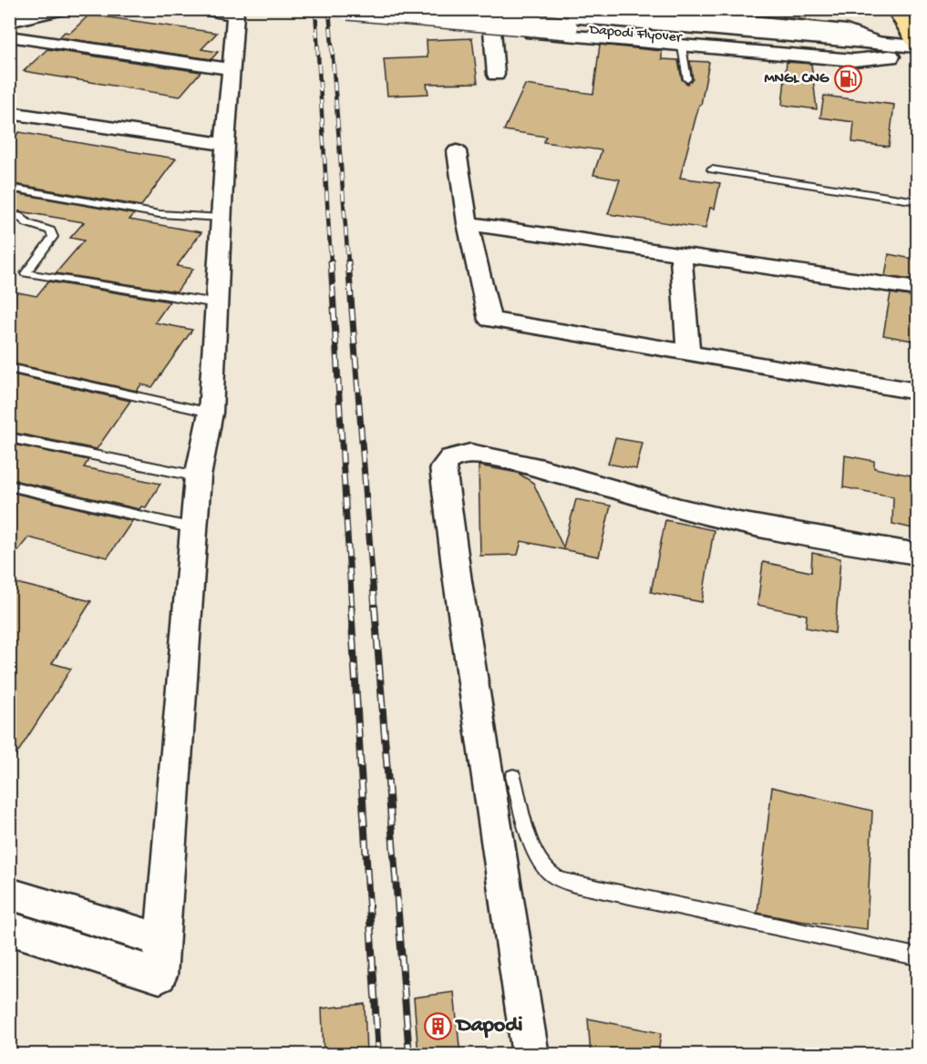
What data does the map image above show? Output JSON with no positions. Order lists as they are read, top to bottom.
{
  "streets": {
    "street": ["Dapodi Flyover"]
  },
  "places": {
    "fuel station": ["MNGL CNG"],
    "building": ["Dapodi"]
  }
}
